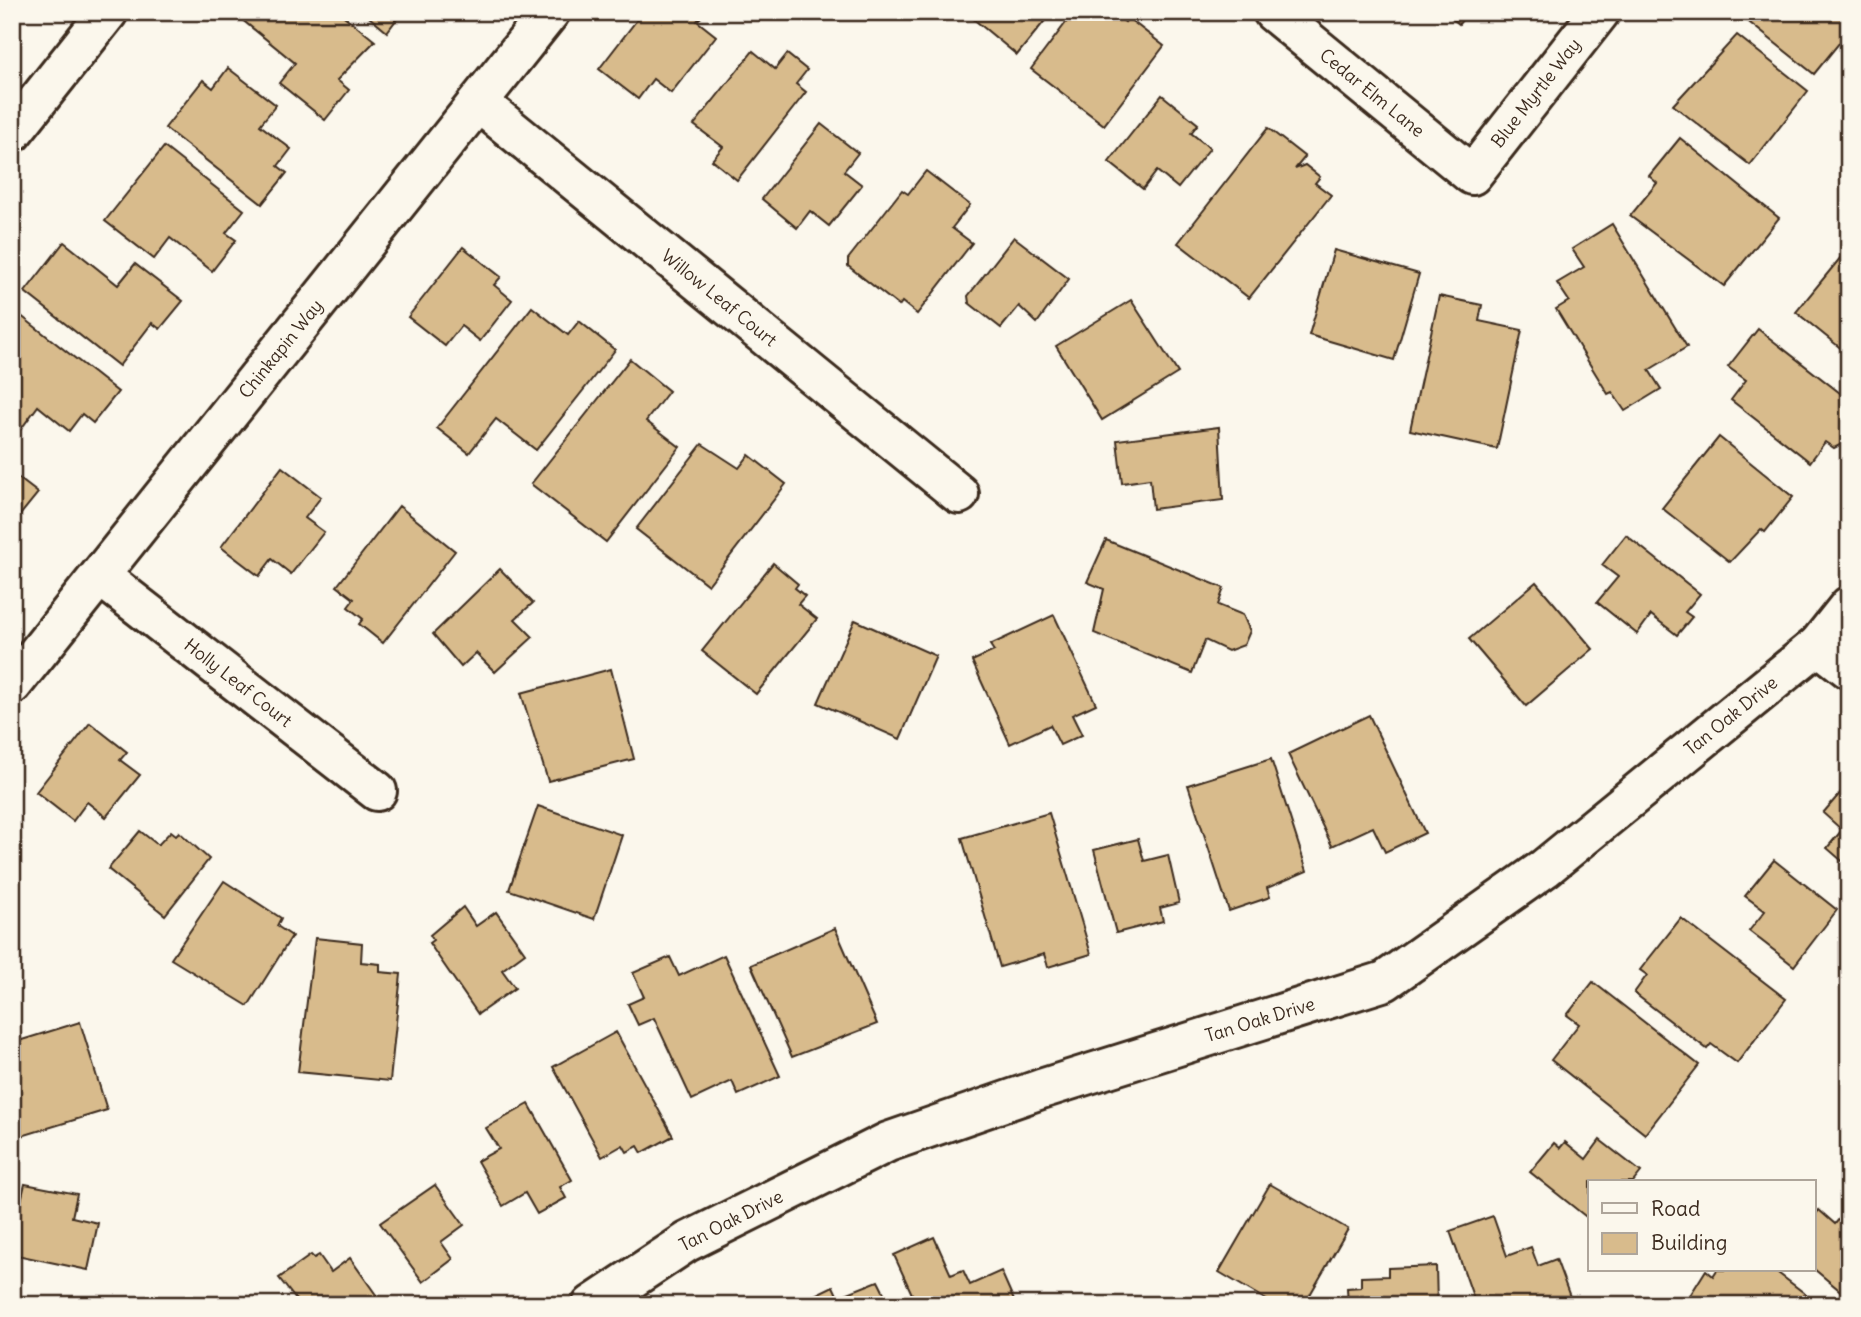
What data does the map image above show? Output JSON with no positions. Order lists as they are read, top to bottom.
{
  "streets": {
    "street": [
      "Cedar Elm Lane",
      "Blue Myrtle Way",
      "Willow Leaf Court",
      "Chinkapin Way",
      "Holly Leaf Court",
      "Tan Oak Drive"
    ]
  },
  "crossings": [
    ["Cedar Elm Lane", "Blue Myrtle Way"],
    ["Willow Leaf Court", "Chinkapin Way"],
    ["Chinkapin Way", "Holly Leaf Court"]
  ],
  "legend": ["Road", "Building"]
}
